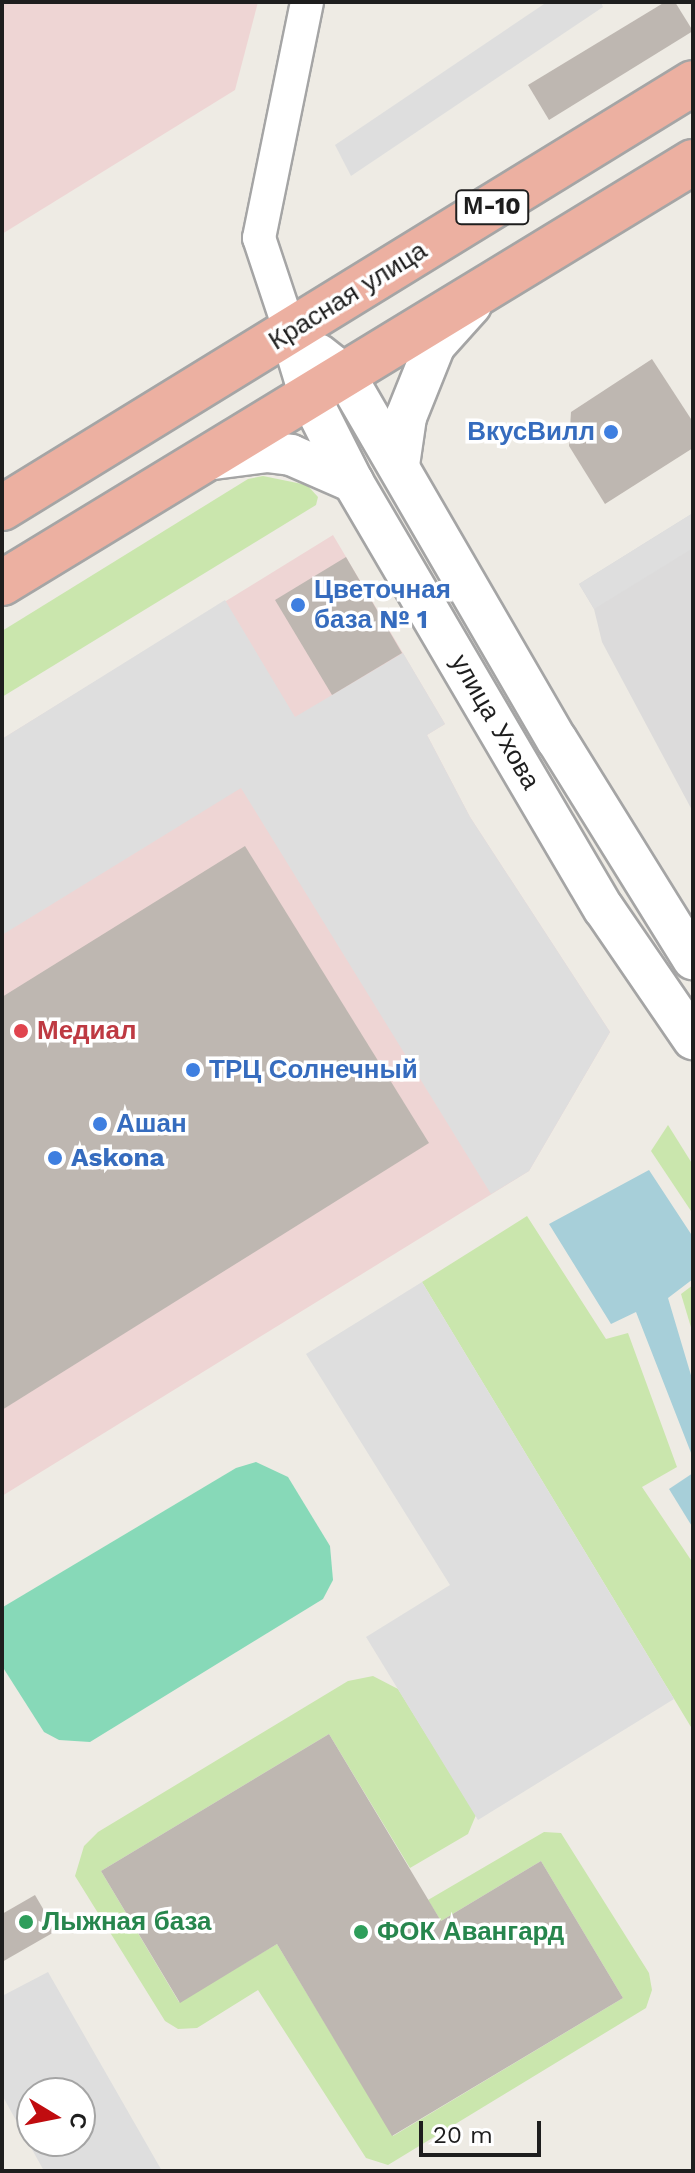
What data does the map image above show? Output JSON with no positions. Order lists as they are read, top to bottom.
{
  "streets": {
    "highway": ["М-10", "Красная улица"],
    "street": ["улица Ухова"]
  },
  "crossings": [
    ["М-10", "улица Ухова"]
  ],
  "places": [
    "ВкусВилл",
    "Цветочная база № 1",
    "Медиал",
    "ТРЦ Солнечный",
    "Ашан",
    "Askona",
    "Лыжная база",
    "ФОК Авангард"
  ],
  "scale_bar": "20 m",
  "north": "right"
}
